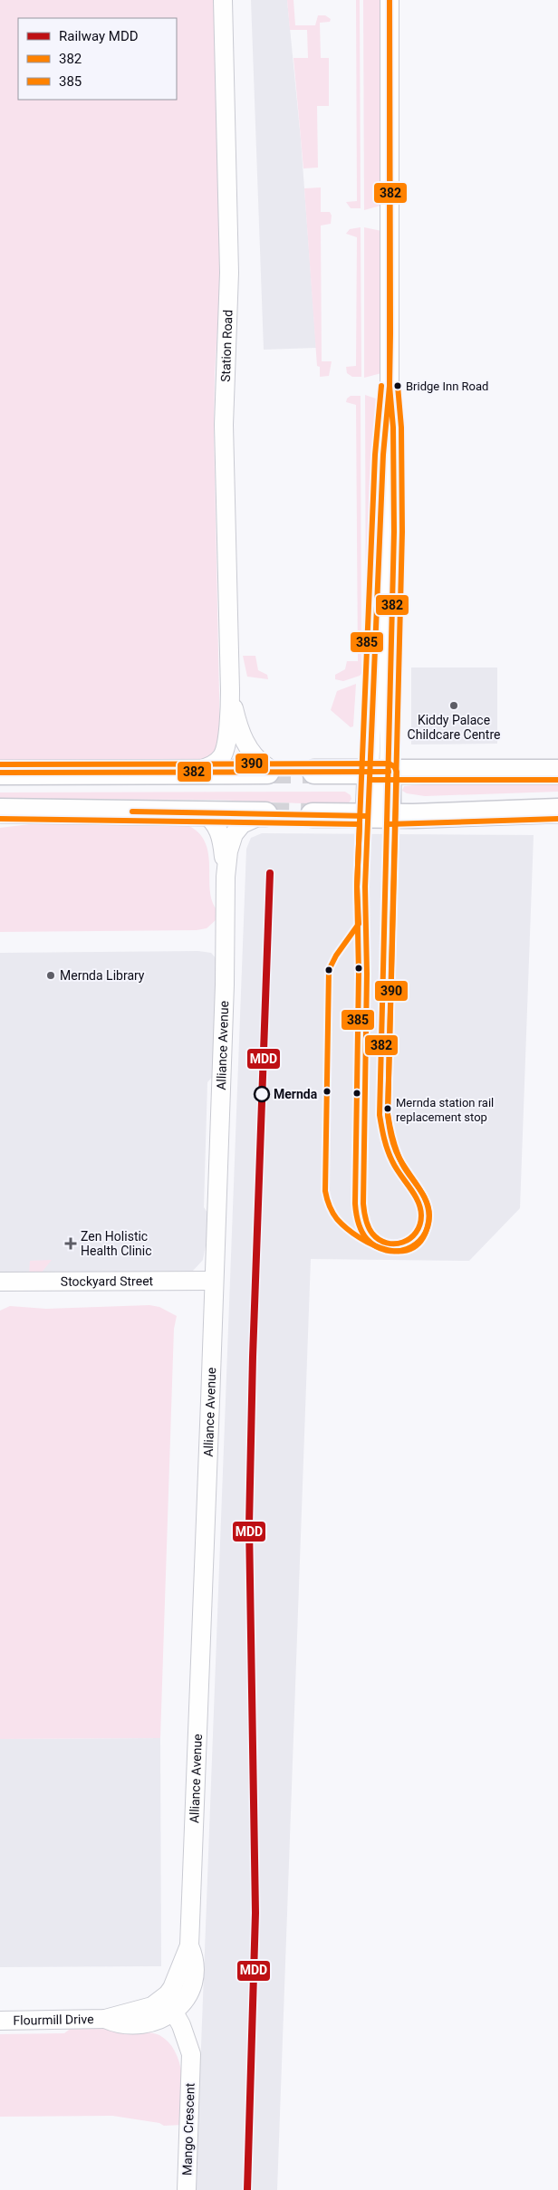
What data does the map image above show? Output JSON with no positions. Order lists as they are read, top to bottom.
{
  "streets": {
    "street": [
      "Station Road",
      "Alliance Avenue",
      "Stockyard Street",
      "Flourmill Drive",
      "Mango Crescent"
    ]
  },
  "crossings": [
    ["Alliance Avenue", "Stockyard Street"],
    ["Alliance Avenue", "Flourmill Drive"],
    ["Alliance Avenue", "Mango Crescent"],
    ["Flourmill Drive", "Mango Crescent"]
  ],
  "places": {
    "other": [
      "Bridge Inn Road",
      "Kiddy Palace Childcare Centre",
      "Mernda Library",
      "Mernda",
      "Mernda station rail replacement stop"
    ],
    "health": ["Zen Holistic Health Clinic"]
  },
  "lines": [
    "transit line 382",
    "transit line 385",
    "transit line 390",
    "rail line MDD"
  ],
  "legend": ["Railway MDD", "382", "385"]
}
